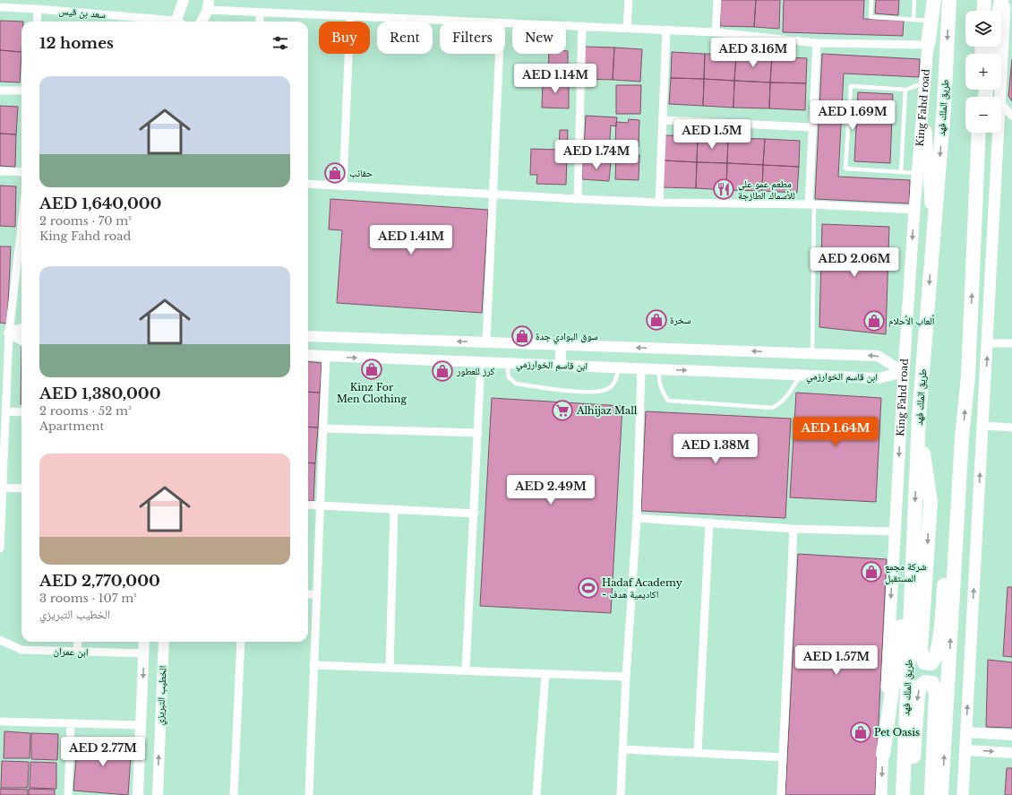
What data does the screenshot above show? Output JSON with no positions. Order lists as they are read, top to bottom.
{
  "streets": {
    "highway": ["طريق الملك فهد"],
    "main road": ["King Fahd road"],
    "street": [
      "سعد بن قيس",
      "ابن قاسم الخوارزمي",
      "ابن عمران",
      "الخطيب التبريزي"
    ]
  },
  "crossings": [
    ["King Fahd road", "ابن قاسم الخوارزمي"],
    ["ابن عمران", "الخطيب التبريزي"]
  ],
  "places": {
    "shop": [
      "حقائب",
      "سخرة",
      "ألعاب الأحلام",
      "سوق البوادي جدة",
      "Kinz For Men Clothing",
      "كرز للعطور",
      "شركة مجمع المستقبل",
      "Pet Oasis"
    ],
    "restaurant": ["مطعم عمو علي للأسماك الطازجة"],
    "supermarket": ["Alhijaz Mall"],
    "sports": ["Hadaf Academy - اكاديمية هدف"]
  },
  "page": {
    "map_buttons": ["+", "−"],
    "chip": [
      "Buy",
      "Rent",
      "Filters",
      "New"
    ],
    "heading": "12 homes",
    "price": [
      "AED 3.16M",
      "AED 1.14M",
      "AED 1.69M",
      "AED 1.5M",
      "AED 1.74M",
      "AED 1.41M",
      "AED 2.06M",
      "AED 1.64M",
      "AED 1.38M",
      "AED 2.49M",
      "AED 1.57M",
      "AED 2.77M"
    ],
    "list": [
      {
        "name": "AED 1,640,000",
        "note": "2 rooms · 70 m² · King Fahd road"
      },
      {
        "name": "AED 1,380,000",
        "note": "2 rooms · 52 m² · Apartment"
      },
      {
        "name": "AED 2,770,000",
        "note": "3 rooms · 107 m² · الخطيب التبريزي"
      }
    ]
  }
}
